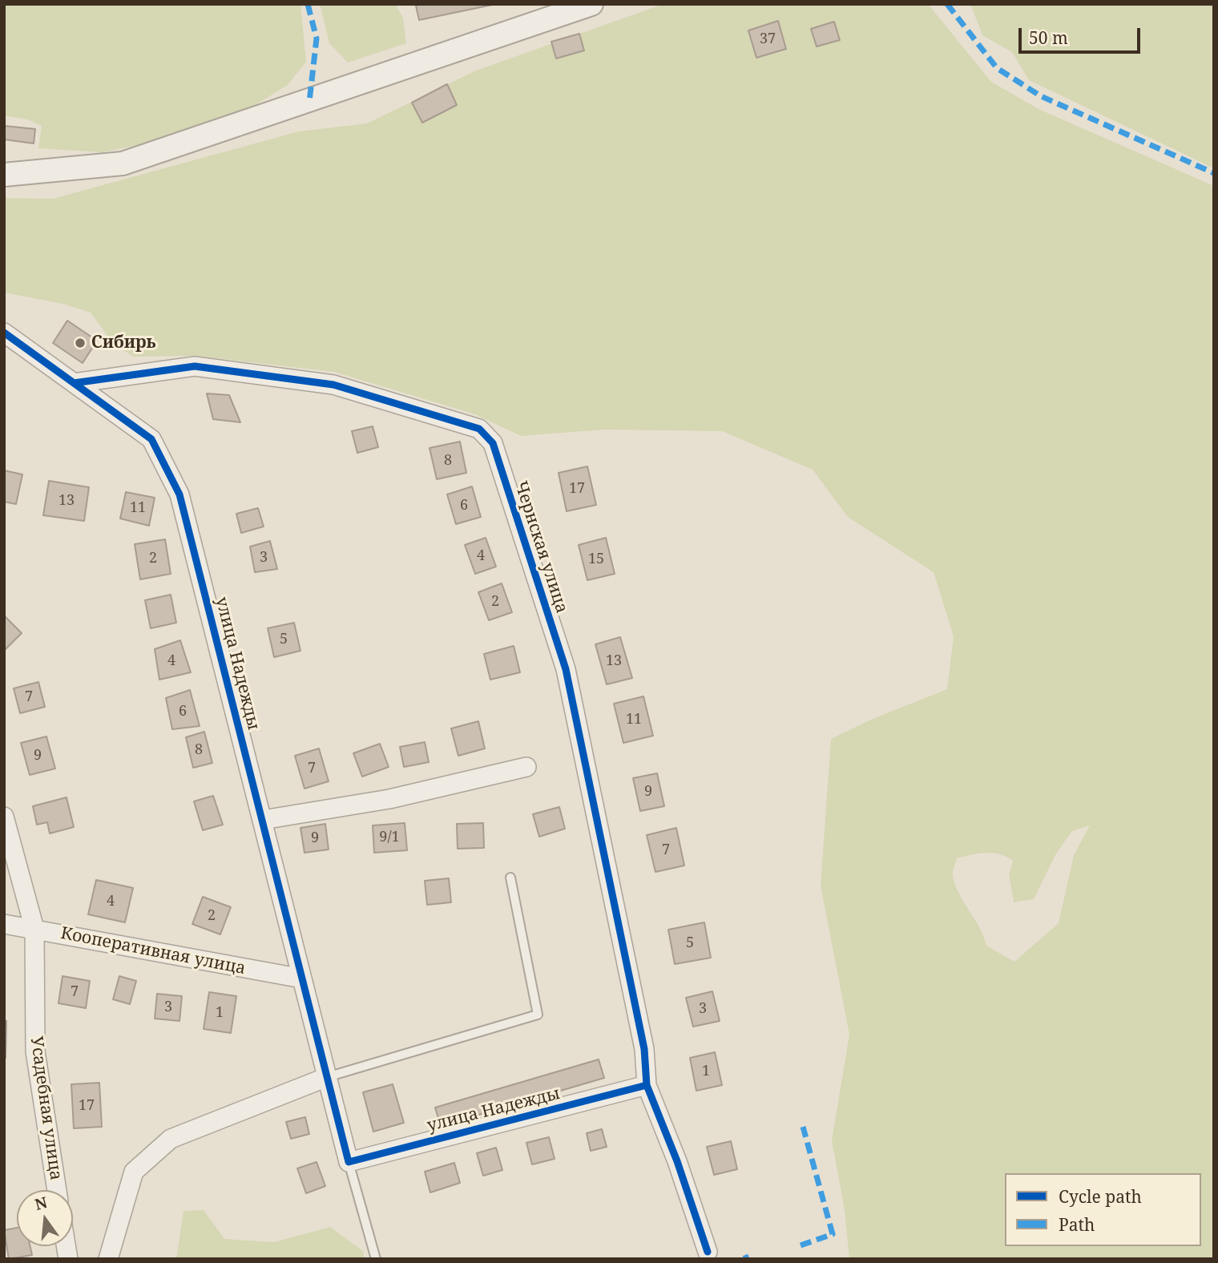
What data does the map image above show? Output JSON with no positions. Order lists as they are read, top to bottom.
{
  "streets": {
    "street": [
      "Чернская улица",
      "улица Надежды",
      "Кооперативная улица",
      "Усадебная улица"
    ]
  },
  "crossings": [
    ["Чернская улица", "улица Надежды"],
    ["улица Надежды", "Кооперативная улица"],
    ["Кооперативная улица", "Усадебная улица"]
  ],
  "places": ["Сибирь"],
  "house_numbers": [
    "37",
    "8",
    "17",
    "13",
    "6",
    "11",
    "4",
    "3",
    "2",
    "15",
    "2",
    "5",
    "4",
    "13",
    "7",
    "6",
    "11",
    "8",
    "9",
    "7",
    "9",
    "9/1",
    "9",
    "7",
    "4",
    "2",
    "5",
    "7",
    "3",
    "3",
    "1",
    "1",
    "17"
  ],
  "legend": ["Cycle path", "Path"],
  "scale_bar": "50 m",
  "north": "top"
}
